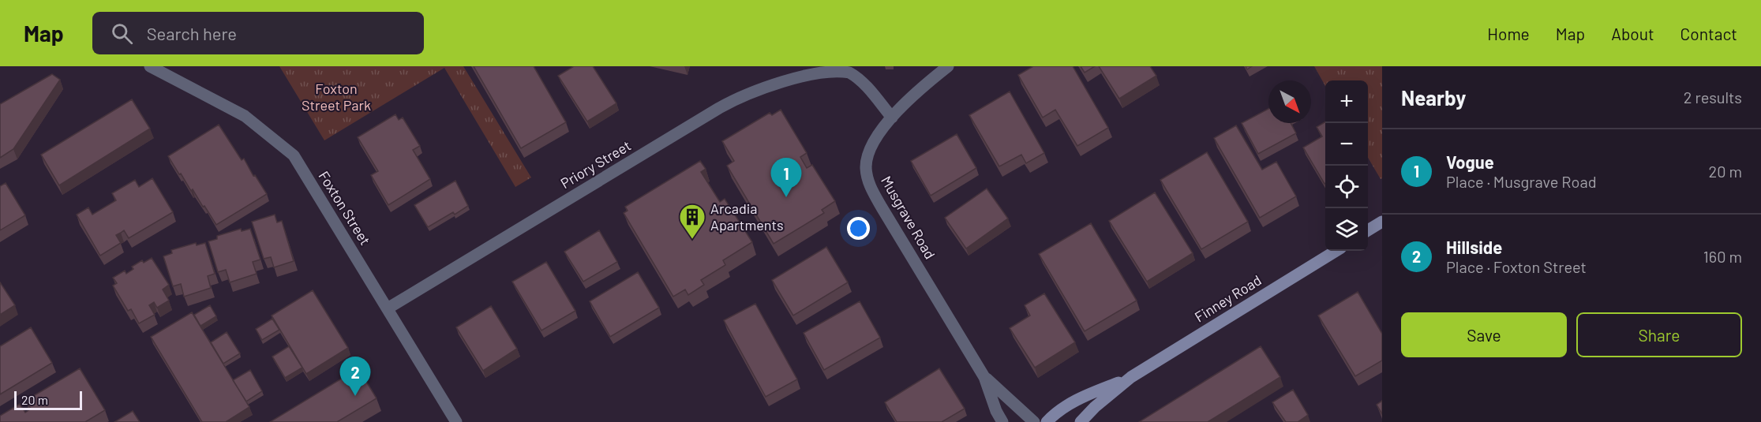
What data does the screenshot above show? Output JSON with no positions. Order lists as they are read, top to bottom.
{
  "streets": {
    "street": [
      "Priory Street",
      "Foxton Street",
      "Musgrave Road",
      "Finney Road"
    ]
  },
  "crossings": [
    ["Priory Street", "Foxton Street"],
    ["Priory Street", "Musgrave Road"]
  ],
  "parks": ["Foxton Street Park"],
  "places": {
    "building": ["Arcadia Apartments"]
  },
  "scale_bar": "20 m",
  "north": "bottom right",
  "page": {
    "header": "Map",
    "search": "Search here",
    "nav": [
      "Home",
      "Map",
      "About",
      "Contact"
    ],
    "heading": ["Nearby", "2 results"],
    "map_buttons": ["+", "−"],
    "list": [
      {
        "mark": "1",
        "name": "Vogue",
        "note": "Place · Musgrave Road",
        "value": "20 m"
      },
      {
        "mark": "2",
        "name": "Hillside",
        "note": "Place · Foxton Street",
        "value": "160 m"
      }
    ],
    "pins": ["1", "2"],
    "buttons": ["Save", "Share"],
    "scale": "20 m"
  }
}
